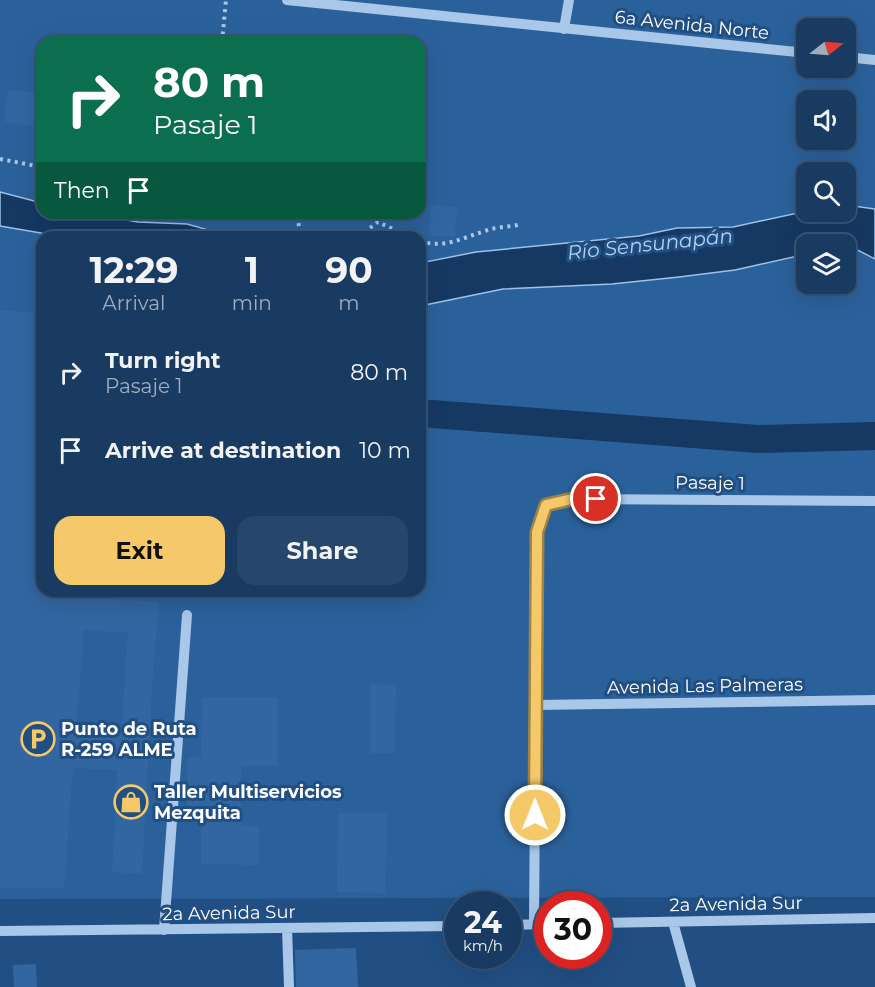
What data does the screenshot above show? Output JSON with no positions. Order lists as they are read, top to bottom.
{
  "streets": {
    "street": [
      "6a Avenida Norte",
      "Pasaje 1",
      "Avenida Las Palmeras",
      "2a Avenida Sur"
    ]
  },
  "crossings": [
    ["Pasaje 1", "Avenida Las Palmeras"]
  ],
  "water": ["Río Sensunapán"],
  "places": {
    "parking": ["Punto de Ruta R-259 ALME"],
    "shop": ["Taller Multiservicios Mezquita"]
  },
  "north": "right",
  "page": {
    "turn": ["80 m", "Pasaje 1"],
    "then": "Then",
    "eta": [
      "12:29",
      "Arrival",
      "1",
      "min",
      "90",
      "m"
    ],
    "list": [
      {
        "name": "Turn right",
        "note": "Pasaje 1",
        "value": "80 m"
      },
      {
        "name": "Arrive at destination",
        "value": "10 m"
      }
    ],
    "buttons": ["Exit", "Share"],
    "speed": "24 km/h",
    "limit": "30"
  }
}
